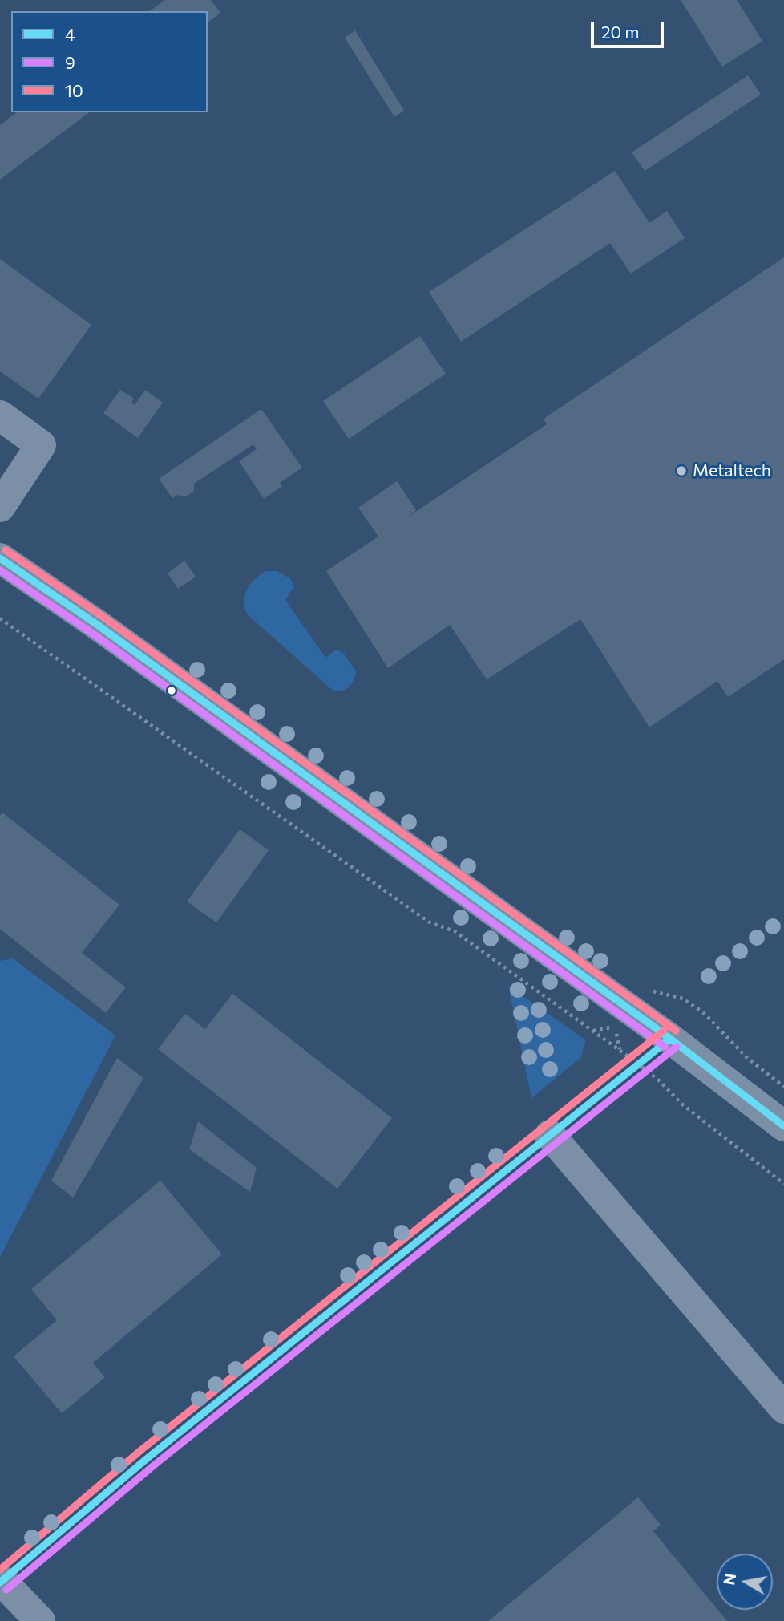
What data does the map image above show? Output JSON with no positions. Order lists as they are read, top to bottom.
{
  "places": ["Metaltech"],
  "lines": ["transit line 10", "transit line 4", "transit line 9"],
  "legend": ["4", "9", "10"],
  "scale_bar": "20 m",
  "north": "left"
}
